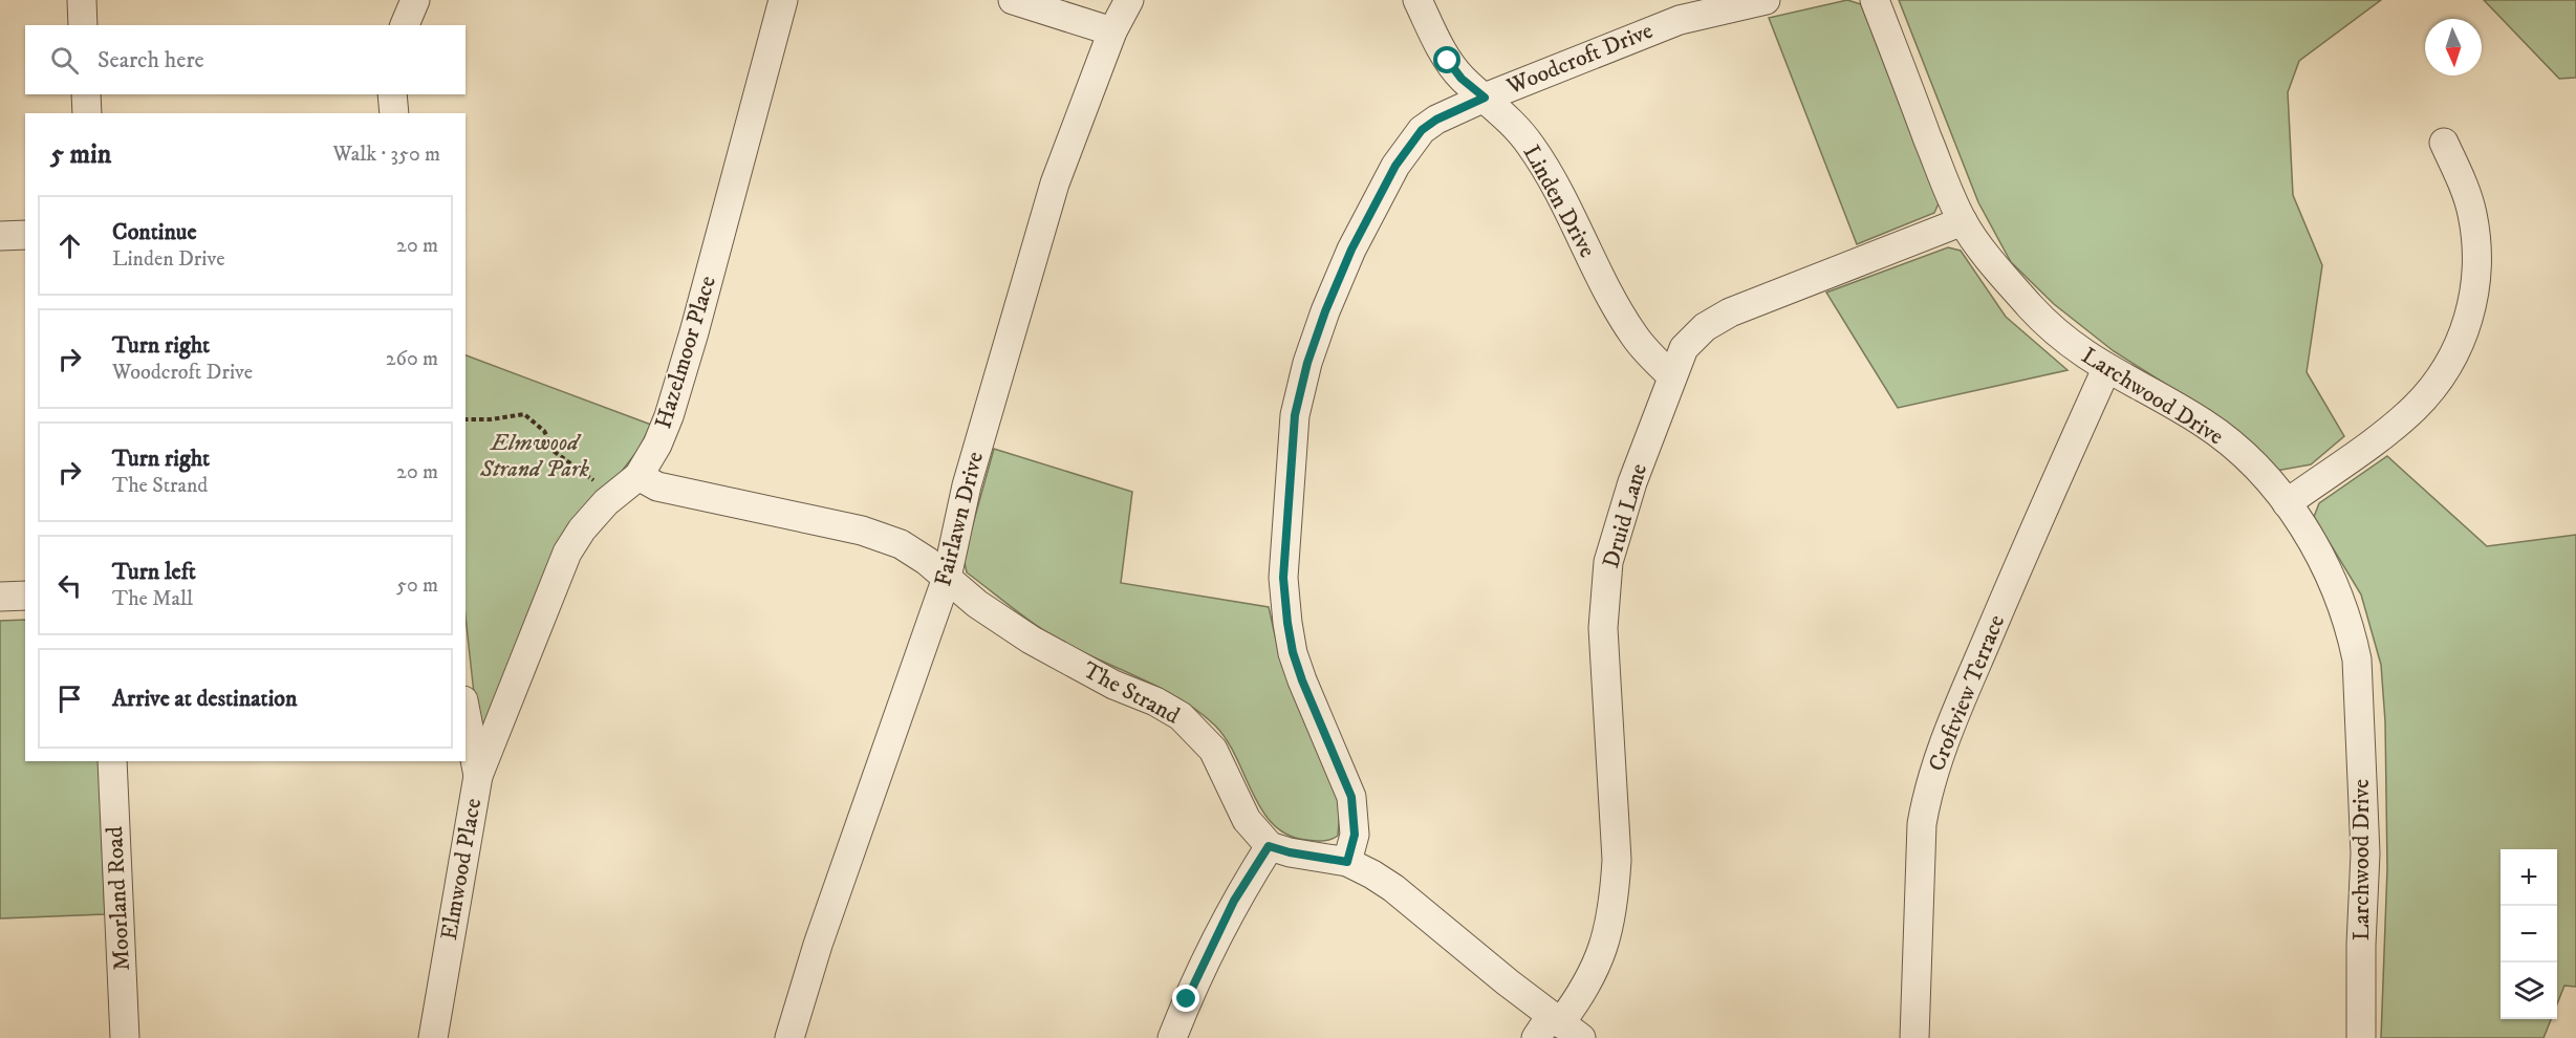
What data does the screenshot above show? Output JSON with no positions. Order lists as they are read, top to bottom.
{
  "streets": {
    "street": [
      "Woodcroft Drive",
      "Linden Drive",
      "Hazelmoor Place",
      "Larchwood Drive",
      "Druid Lane",
      "Fairlawn Drive",
      "The Strand",
      "Croftview Terrace",
      "Elmwood Place",
      "Moorland Road"
    ]
  },
  "crossings": [
    ["Woodcroft Drive", "Linden Drive"],
    ["Linden Drive", "Druid Lane"],
    ["Hazelmoor Place", "The Strand"],
    ["Hazelmoor Place", "Elmwood Place"],
    ["Larchwood Drive", "Druid Lane"],
    ["Larchwood Drive", "Croftview Terrace"],
    ["Fairlawn Drive", "The Strand"]
  ],
  "parks": ["Elmwood Strand Park"],
  "north": "bottom",
  "page": {
    "search": "Search here",
    "heading": ["5 min", "Walk · 350 m"],
    "list": [
      ["Continue", "Linden Drive", "20 m"],
      ["Turn right", "Woodcroft Drive", "260 m"],
      ["Turn right", "The Strand", "20 m"],
      ["Turn left", "The Mall", "50 m"],
      "Arrive at destination"
    ],
    "map_buttons": ["+", "−"]
  }
}
